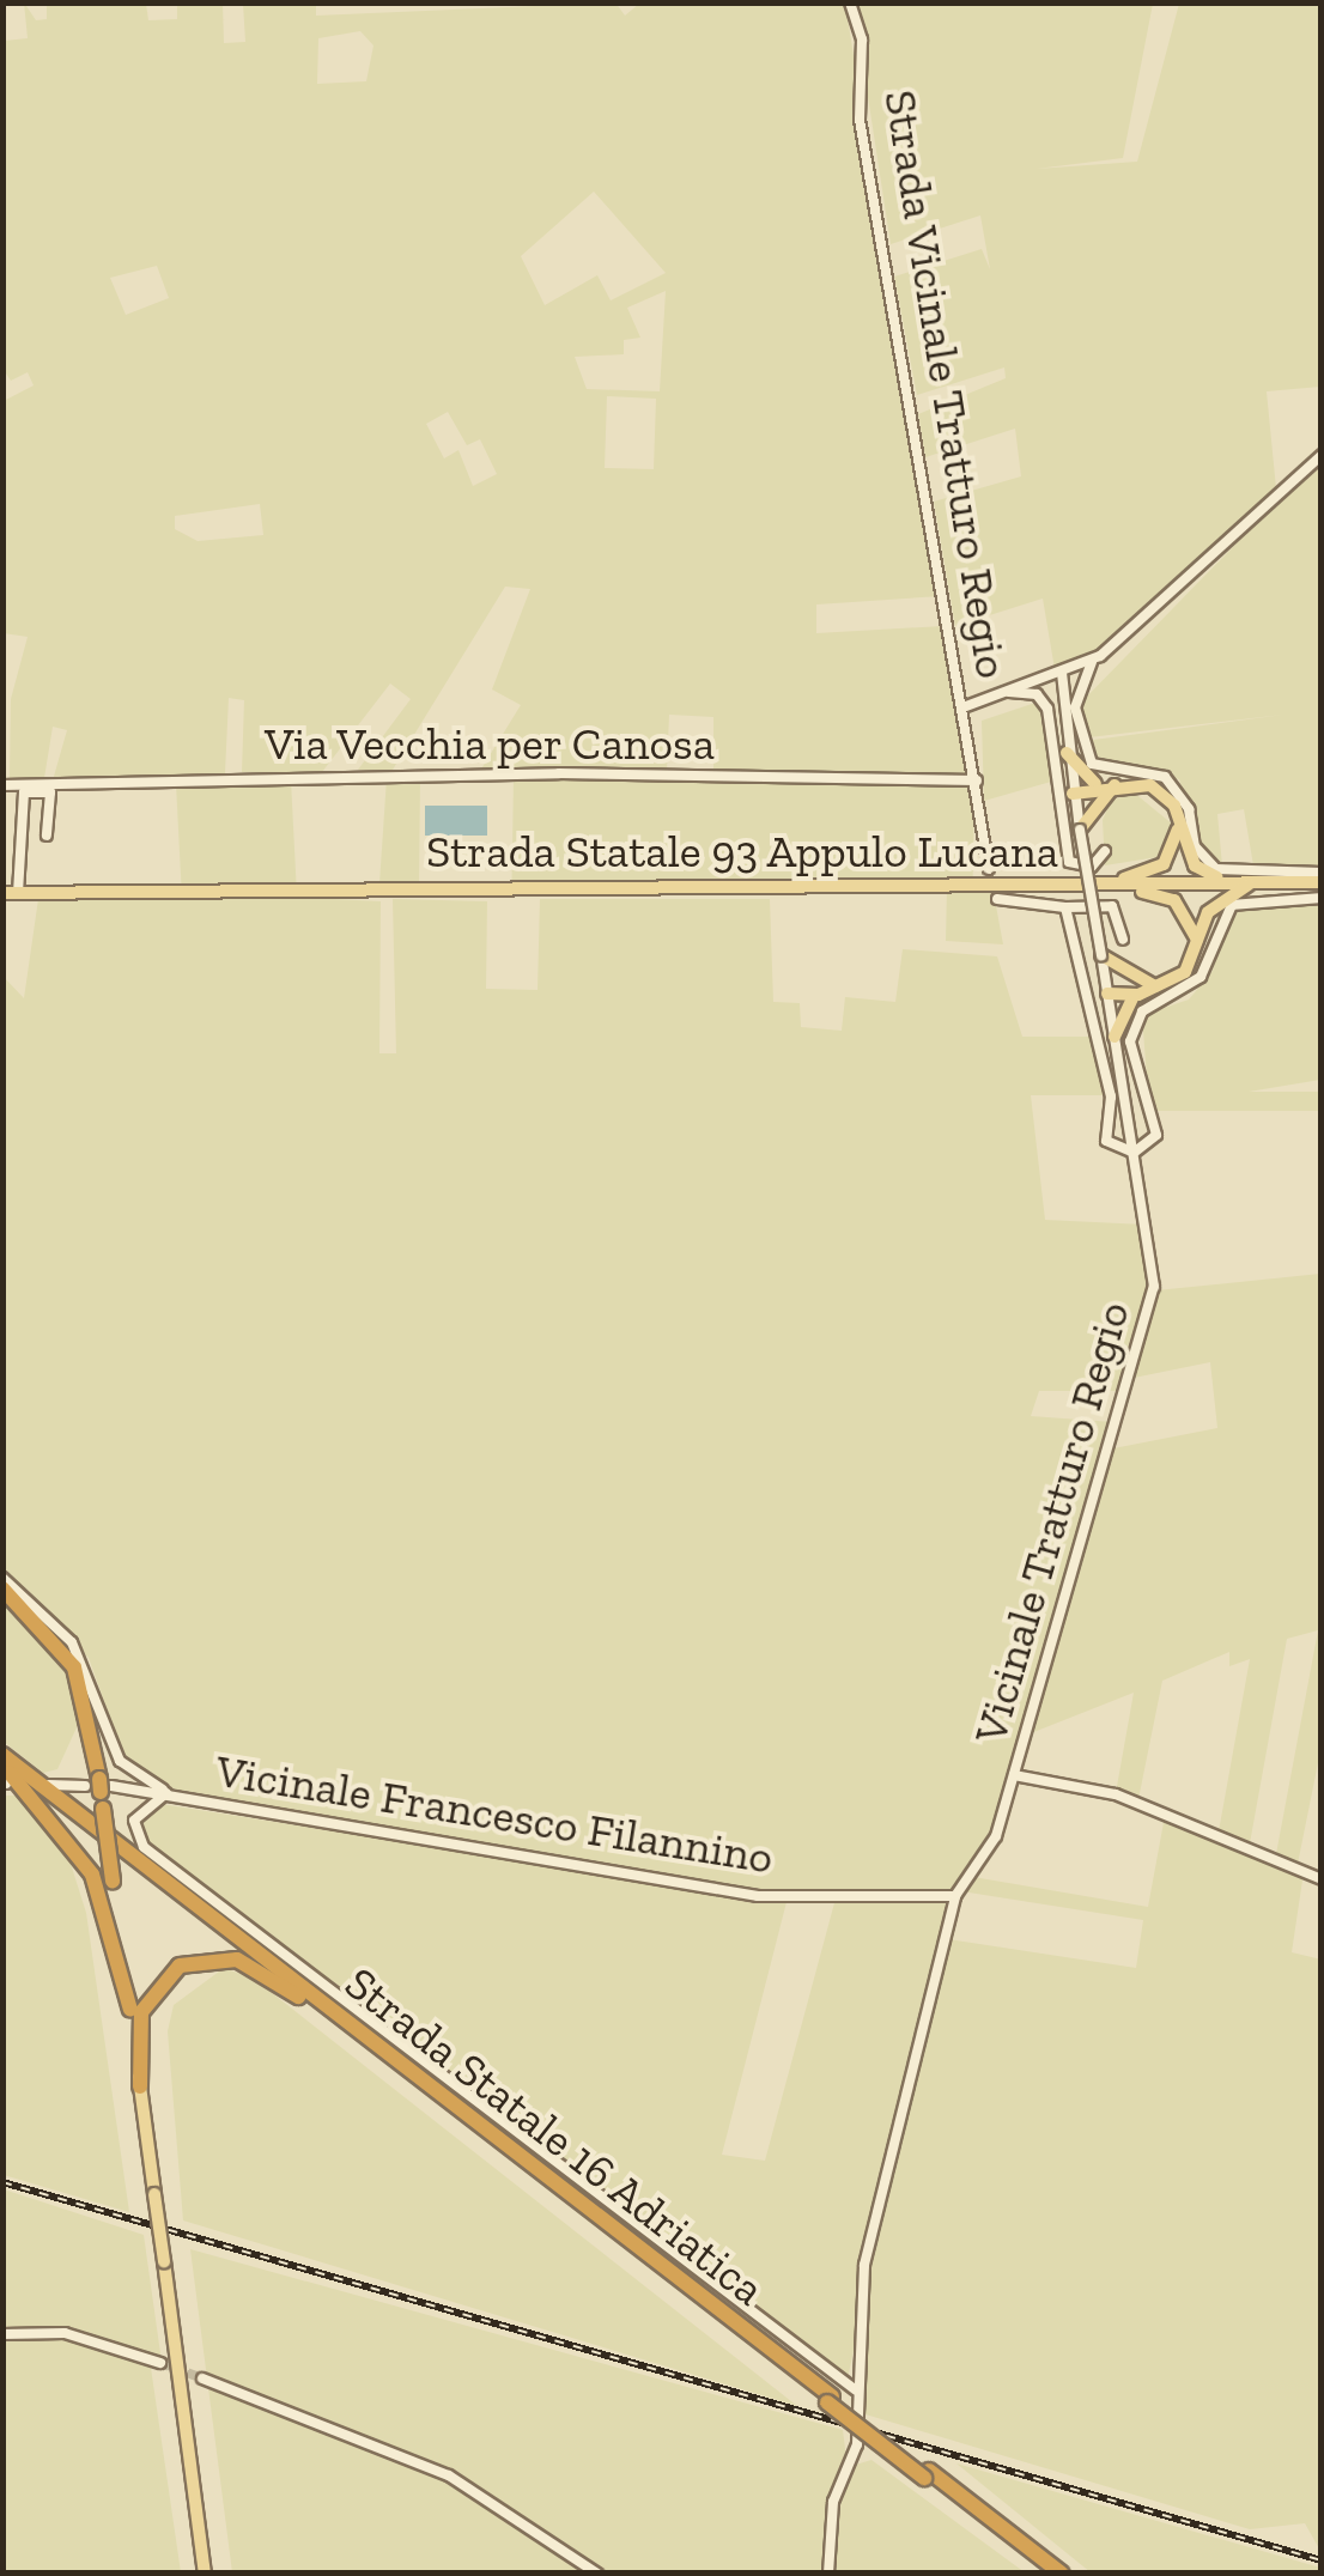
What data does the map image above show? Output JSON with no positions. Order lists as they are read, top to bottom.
{
  "streets": {
    "highway": ["Strada Statale 16 Adriatica"],
    "main road": ["Strada Statale 93 Appulo Lucana"],
    "street": [
      "Strada Vicinale Tratturo Regio",
      "Via Vecchia per Canosa",
      "Vicinale Tratturo Regio",
      "Vicinale Francesco Filannino"
    ]
  },
  "crossings": [
    ["Strada Vicinale Tratturo Regio", "Via Vecchia per Canosa"],
    ["Vicinale Tratturo Regio", "Vicinale Francesco Filannino"]
  ]
}
